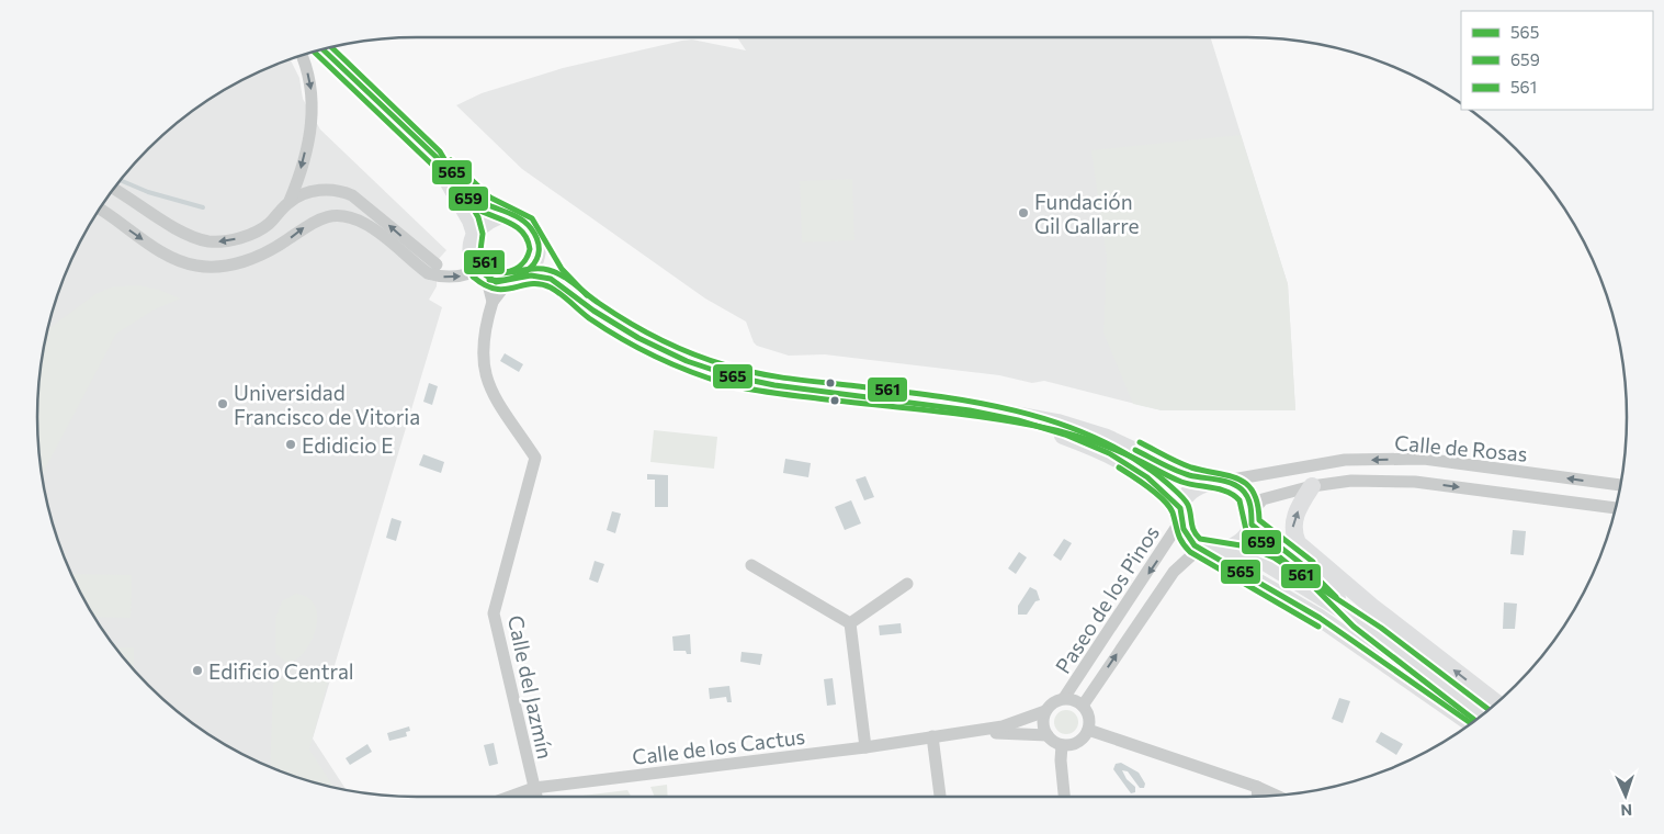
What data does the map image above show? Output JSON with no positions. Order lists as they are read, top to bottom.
{
  "streets": {
    "street": [
      "Calle de Rosas",
      "Paseo de los Pinos",
      "Calle del Jazmín",
      "Calle de los Cactus"
    ]
  },
  "crossings": [
    ["Calle de Rosas", "Paseo de los Pinos"],
    ["Paseo de los Pinos", "Calle de los Cactus"],
    ["Calle del Jazmín", "Calle de los Cactus"]
  ],
  "places": [
    "Fundación Gil Gallarre",
    "Universidad Francisco de Vitoria",
    "Edidicio E",
    "Edificio Central"
  ],
  "lines": ["transit line 561", "transit line 565", "transit line 659"],
  "legend": ["565", "659", "561"],
  "north": "bottom"
}
